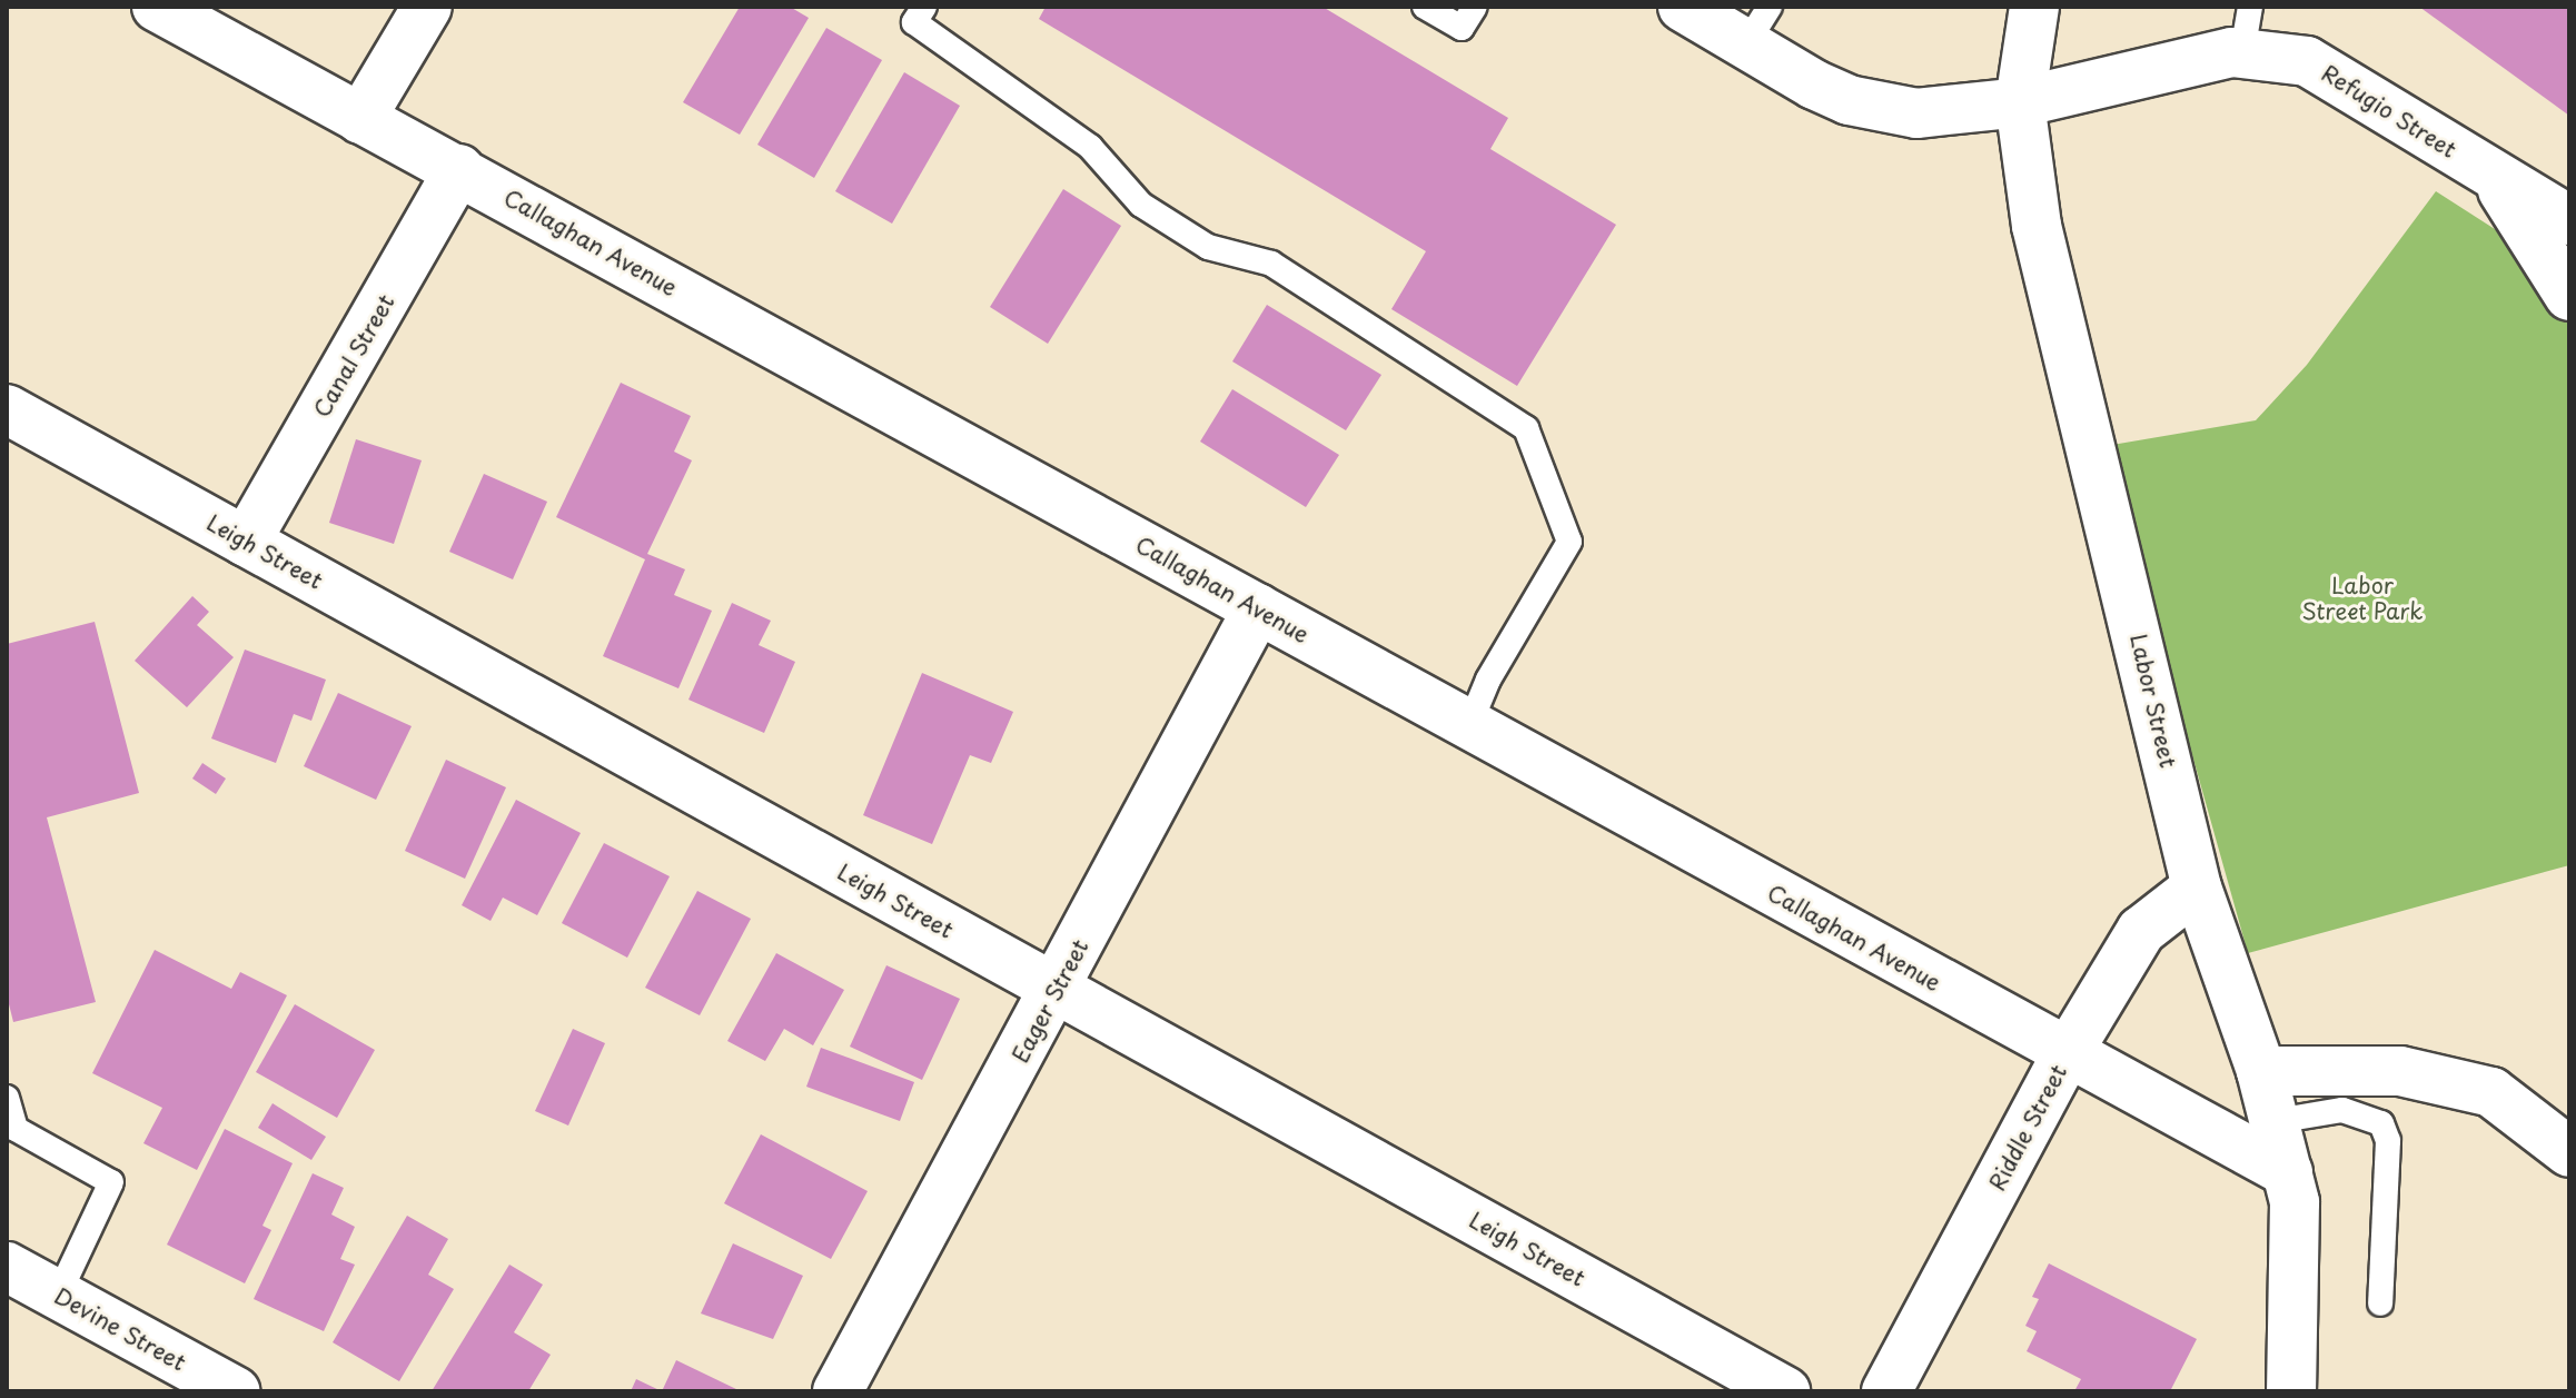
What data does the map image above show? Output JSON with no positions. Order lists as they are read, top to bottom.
{
  "streets": {
    "street": [
      "Refugio Street",
      "Callaghan Avenue",
      "Canal Street",
      "Leigh Street",
      "Labor Street",
      "Eager Street",
      "Riddle Street",
      "Devine Street"
    ]
  },
  "crossings": [
    ["Refugio Street", "Labor Street"],
    ["Callaghan Avenue", "Canal Street"],
    ["Callaghan Avenue", "Labor Street"],
    ["Callaghan Avenue", "Eager Street"],
    ["Callaghan Avenue", "Riddle Street"],
    ["Canal Street", "Leigh Street"],
    ["Leigh Street", "Eager Street"],
    ["Labor Street", "Riddle Street"]
  ],
  "parks": ["Labor Street Park"]
}
